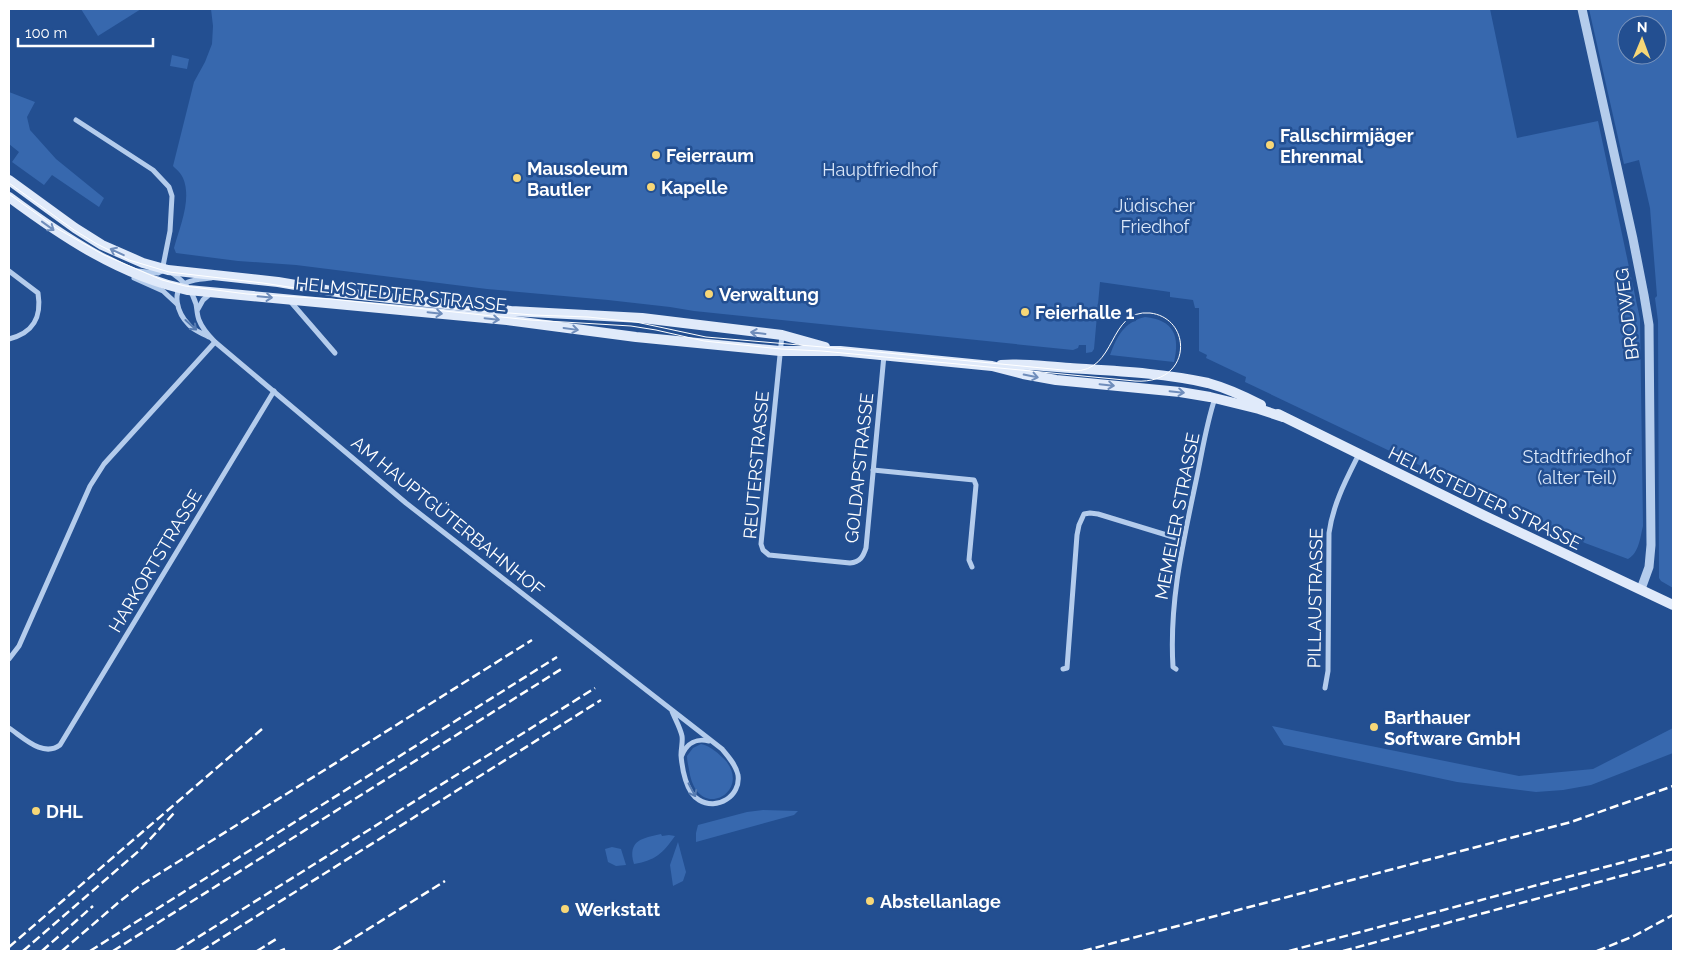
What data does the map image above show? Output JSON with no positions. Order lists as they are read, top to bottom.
{
  "streets": {
    "main road": ["HELMSTEDTER STRASSE"],
    "street": [
      "BRODWEG",
      "REUTERSTRASSE",
      "GOLDAPSTRASSE",
      "AM HAUPTGÜTERBAHNHOF",
      "MEMELER STRASSE",
      "HARKORTSTRASSE",
      "PILLAUSTRASSE"
    ]
  },
  "crossings": [
    ["HELMSTEDTER STRASSE", "BRODWEG"],
    ["HELMSTEDTER STRASSE", "REUTERSTRASSE"],
    ["HELMSTEDTER STRASSE", "GOLDAPSTRASSE"],
    ["HELMSTEDTER STRASSE", "AM HAUPTGÜTERBAHNHOF"],
    ["HELMSTEDTER STRASSE", "MEMELER STRASSE"],
    ["HELMSTEDTER STRASSE", "PILLAUSTRASSE"],
    ["REUTERSTRASSE", "GOLDAPSTRASSE"],
    ["AM HAUPTGÜTERBAHNHOF", "HARKORTSTRASSE"]
  ],
  "parks": ["Hauptfriedhof", "Jüdischer Friedhof", "Stadtfriedhof (alter Teil)"],
  "places": [
    "Fallschirmjäger Ehrenmal",
    "Feierraum",
    "Mausoleum Bautler",
    "Kapelle",
    "Verwaltung",
    "Feierhalle 1",
    "Barthauer Software GmbH",
    "DHL",
    "Abstellanlage",
    "Werkstatt"
  ],
  "scale_bar": "100 m",
  "north": "top"
}
